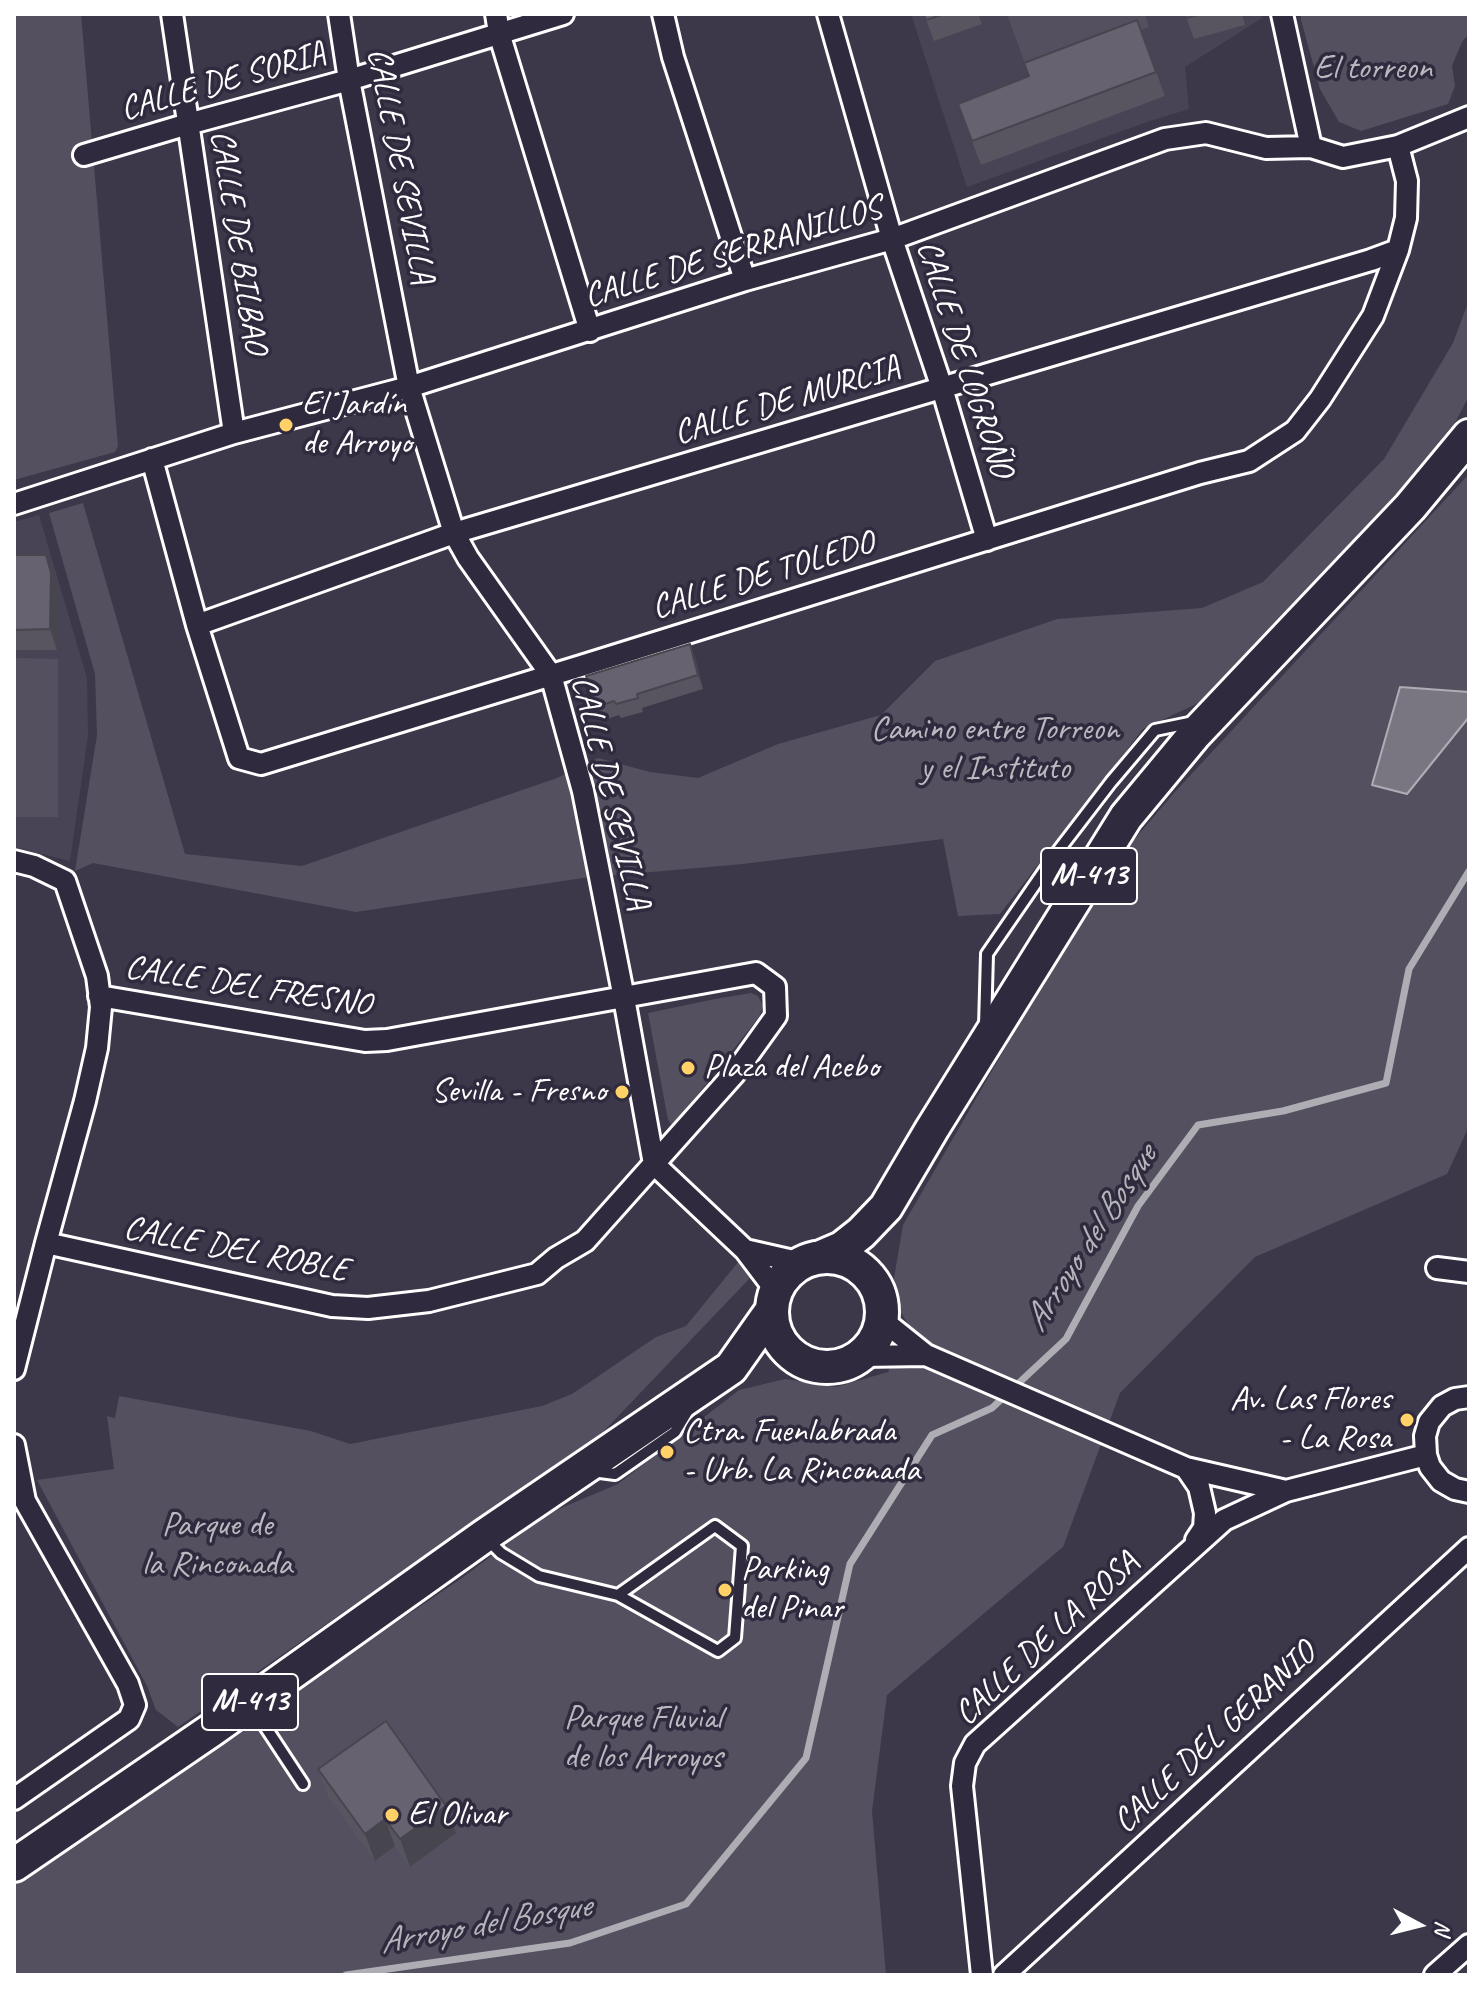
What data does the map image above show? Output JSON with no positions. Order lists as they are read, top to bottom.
{
  "streets": {
    "main road": ["M-413"],
    "street": [
      "CALLE DE SORIA",
      "CALLE DE SEVILLA",
      "CALLE DE BILBAO",
      "CALLE DE SERRANILLOS",
      "CALLE DE LOGROÑO",
      "CALLE DE MURCIA",
      "CALLE DE TOLEDO",
      "CALLE DEL FRESNO",
      "CALLE DEL ROBLE",
      "CALLE DE LA ROSA",
      "CALLE DEL GERANIO"
    ]
  },
  "crossings": [
    ["CALLE DE SORIA", "CALLE DE SEVILLA"],
    ["CALLE DE SORIA", "CALLE DE BILBAO"],
    ["CALLE DE SEVILLA", "CALLE DE SERRANILLOS"],
    ["CALLE DE SEVILLA", "CALLE DE MURCIA"],
    ["CALLE DE SEVILLA", "CALLE DE TOLEDO"],
    ["CALLE DE SEVILLA", "CALLE DEL FRESNO"],
    ["CALLE DE SEVILLA", "CALLE DEL ROBLE"],
    ["CALLE DE BILBAO", "CALLE DE SERRANILLOS"],
    ["CALLE DE SERRANILLOS", "CALLE DE LOGROÑO"],
    ["CALLE DE SERRANILLOS", "CALLE DE TOLEDO"],
    ["CALLE DE LOGROÑO", "CALLE DE MURCIA"],
    ["CALLE DE LOGROÑO", "CALLE DE TOLEDO"],
    ["CALLE DE MURCIA", "CALLE DE TOLEDO"]
  ],
  "water": ["Arroyo del Bosque"],
  "parks": [
    "El torreon",
    "Camino entre Torreon y el Instituto",
    "Parque de la Rinconada",
    "Parque Fluvial de los Arroyos"
  ],
  "places": [
    "El Jardín de Arroyo",
    "Plaza del Acebo",
    "Sevilla - Fresno",
    "Av. Las Flores - La Rosa",
    "Ctra. Fuenlabrada - Urb. La Rinconada",
    "Parking del Pinar",
    "El Olivar"
  ],
  "north": "right"
}
